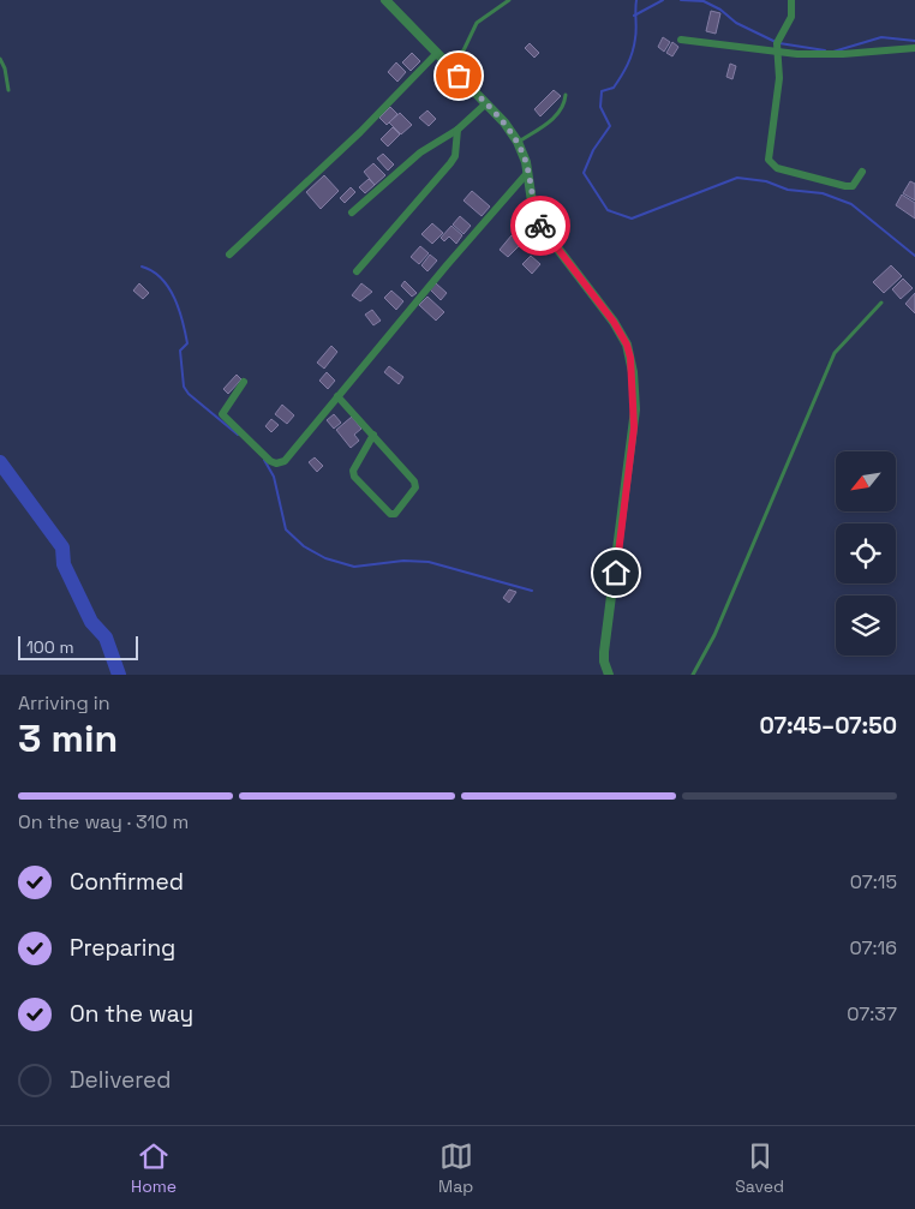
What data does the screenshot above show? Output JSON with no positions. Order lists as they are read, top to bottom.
{
  "scale_bar": "100 m",
  "north": "bottom left",
  "page": {
    "scale": "100 m",
    "heading": ["3 min", "Arriving in", "07:45–07:50"],
    "bar": "On the way · 310 m",
    "list": [
      ["Confirmed", "07:15"],
      ["Preparing", "07:16"],
      ["On the way", "07:37"],
      "Delivered"
    ],
    "tabs": ["Home", "Map", "Saved"]
  }
}
